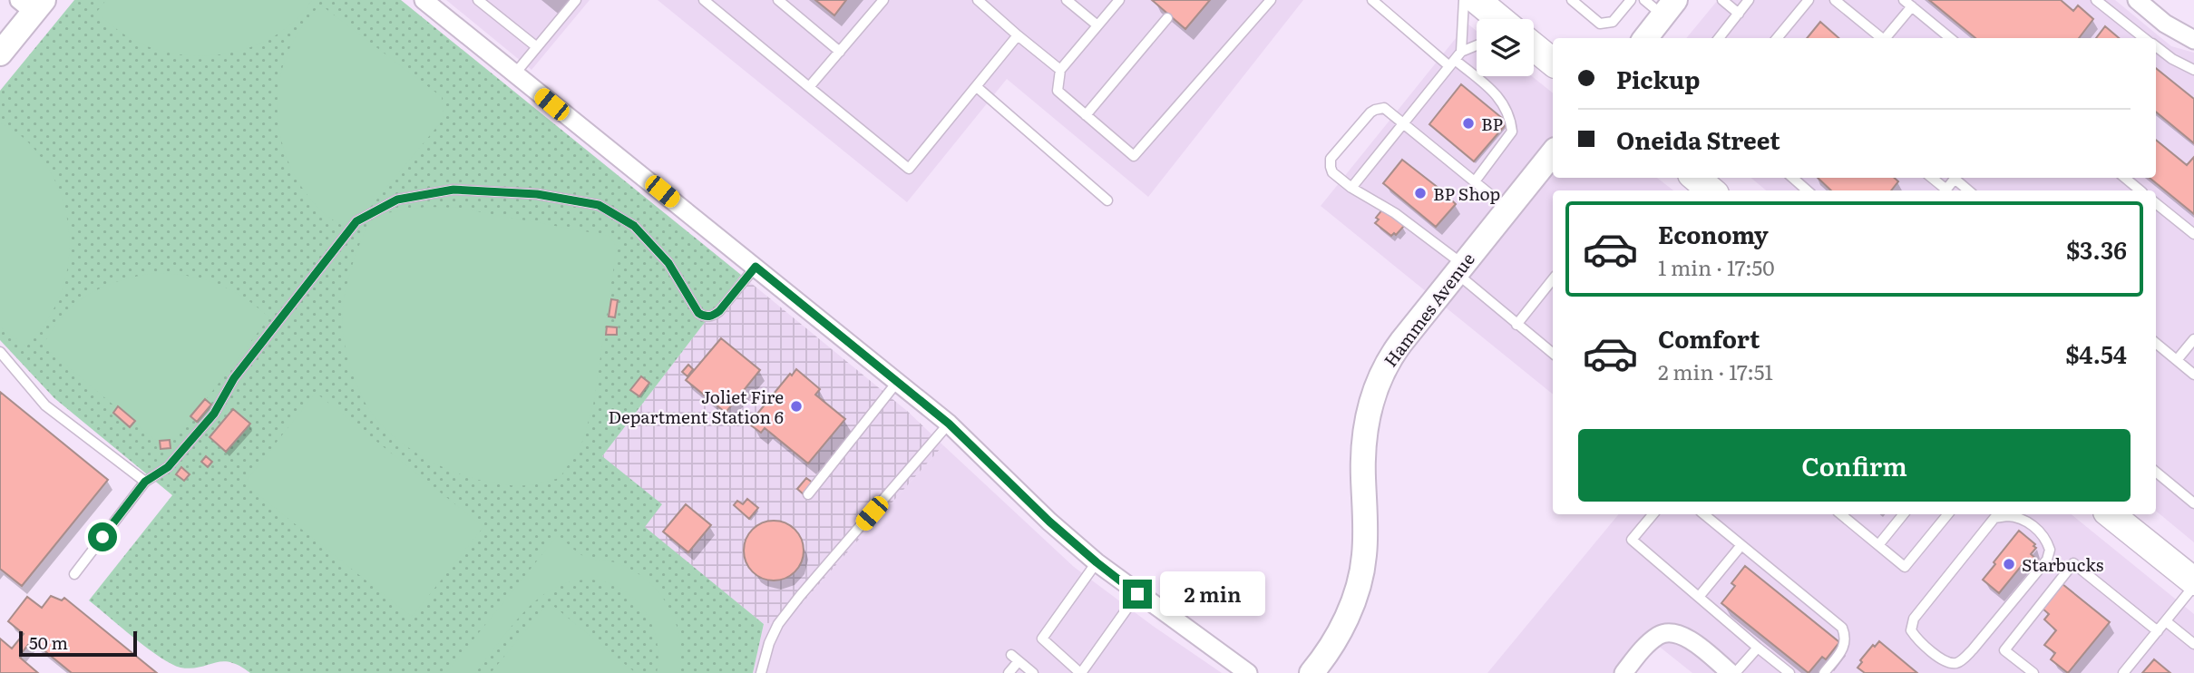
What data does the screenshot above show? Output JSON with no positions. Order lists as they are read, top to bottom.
{
  "streets": {
    "street": ["Hammes Avenue"]
  },
  "places": [
    "BP",
    "BP Shop",
    "Joliet Fire Department Station 6",
    "Starbucks"
  ],
  "scale_bar": "50 m",
  "page": {
    "banner": ["Pickup", "Oneida Street"],
    "list": [
      {
        "name": "Economy",
        "note": "1 min · 17:50",
        "value": "$3.36"
      },
      {
        "name": "Comfort",
        "note": "2 min · 17:51",
        "value": "$4.54"
      }
    ],
    "buttons": "Confirm",
    "bubble": "2 min",
    "scale": "50 m"
  }
}
